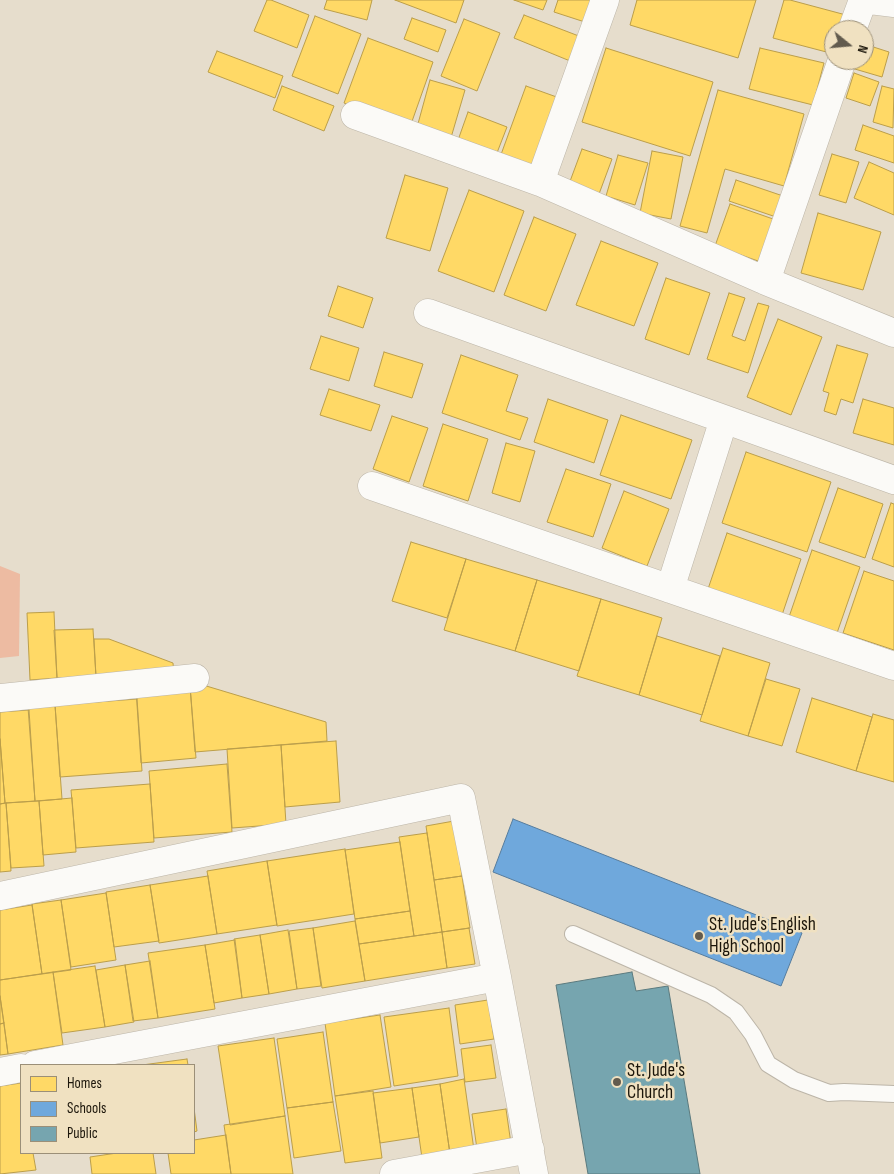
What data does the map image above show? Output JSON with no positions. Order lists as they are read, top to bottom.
{
  "places": ["St. Jude's English High School", "St. Jude's Church"],
  "legend": ["Homes", "Schools", "Public"],
  "north": "right"
}
